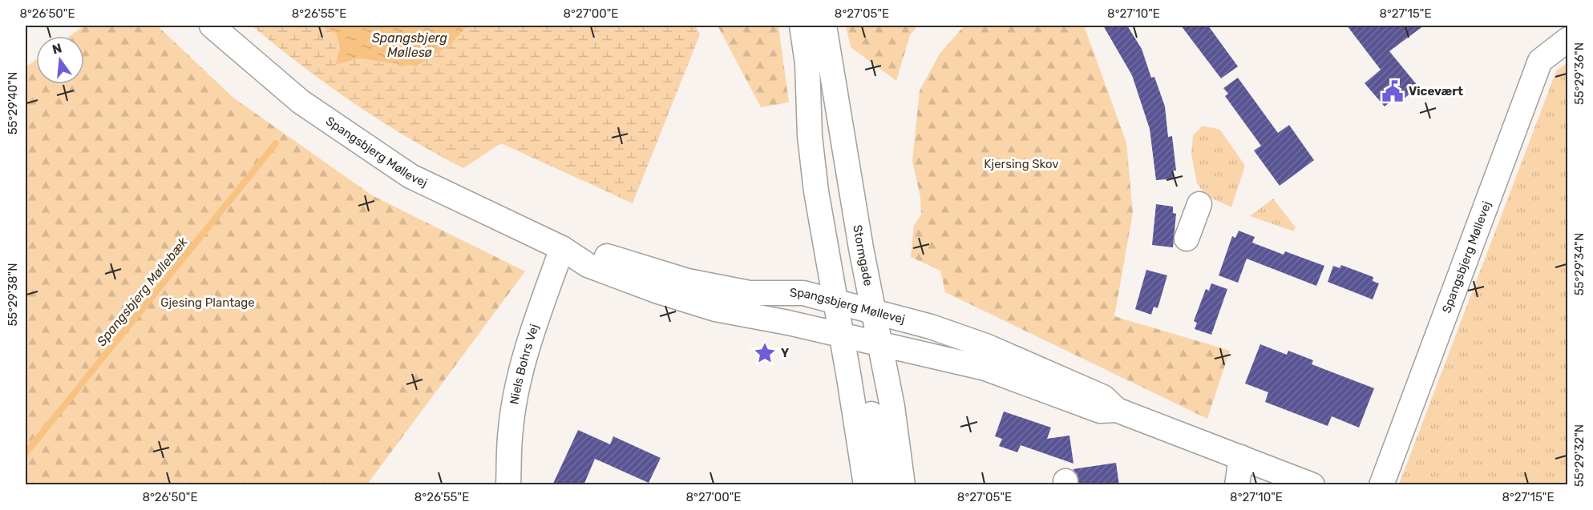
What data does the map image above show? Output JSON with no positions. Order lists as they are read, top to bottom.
{
  "streets": {
    "street": ["Spangsbjerg Møllevej", "Stormgade", "Niels Bohrs Vej"]
  },
  "crossings": [
    ["Spangsbjerg Møllevej", "Stormgade"],
    ["Spangsbjerg Møllevej", "Niels Bohrs Vej"]
  ],
  "water": ["Spangsbjerg Møllesø", "Spangsbjerg Møllebæk"],
  "parks": ["Kjersing Skov", "Gjesing Plantage"],
  "places": {
    "public building": ["Vicevært"],
    "place": ["Y"]
  },
  "north": "top",
  "coordinates": [
    "8°26'50\"E",
    "8°26'55\"E",
    "8°27'00\"E",
    "8°27'05\"E",
    "8°27'10\"E",
    "8°27'15\"E",
    "55°29'36\"N",
    "55°29'40\"N",
    "55°29'34\"N",
    "55°29'38\"N",
    "55°29'32\"N"
  ]
}
